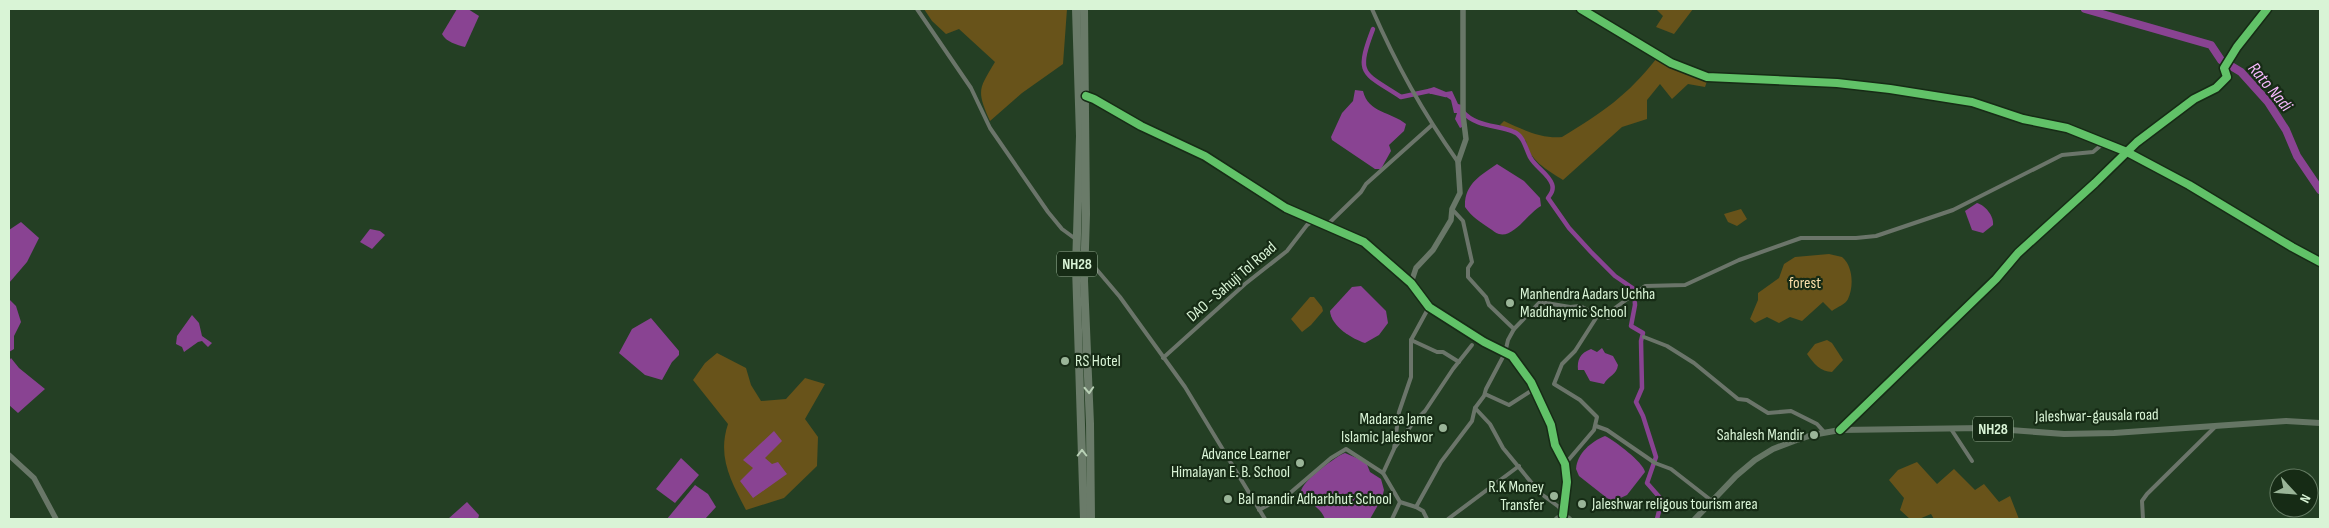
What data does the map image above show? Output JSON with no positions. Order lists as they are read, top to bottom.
{
  "streets": {
    "highway": ["NH28"],
    "main road": ["Jaleshwar-gausala road"],
    "street": ["DAO - Sahuji Tol Road"]
  },
  "water": ["Rato Nadi"],
  "parks": ["forest"],
  "places": [
    "Manhendra Aadars Uchha Maddhaymic School",
    "RS Hotel",
    "Madarsa Jame Islamic Jaleshwor",
    "Sahalesh Mandir",
    "Advance Learner Himalayan E. B. School",
    "R.K Money Transfer",
    "Bal mandir Adharbhut School",
    "Jaleshwar religous tourism area"
  ],
  "north": "bottom right"
}
